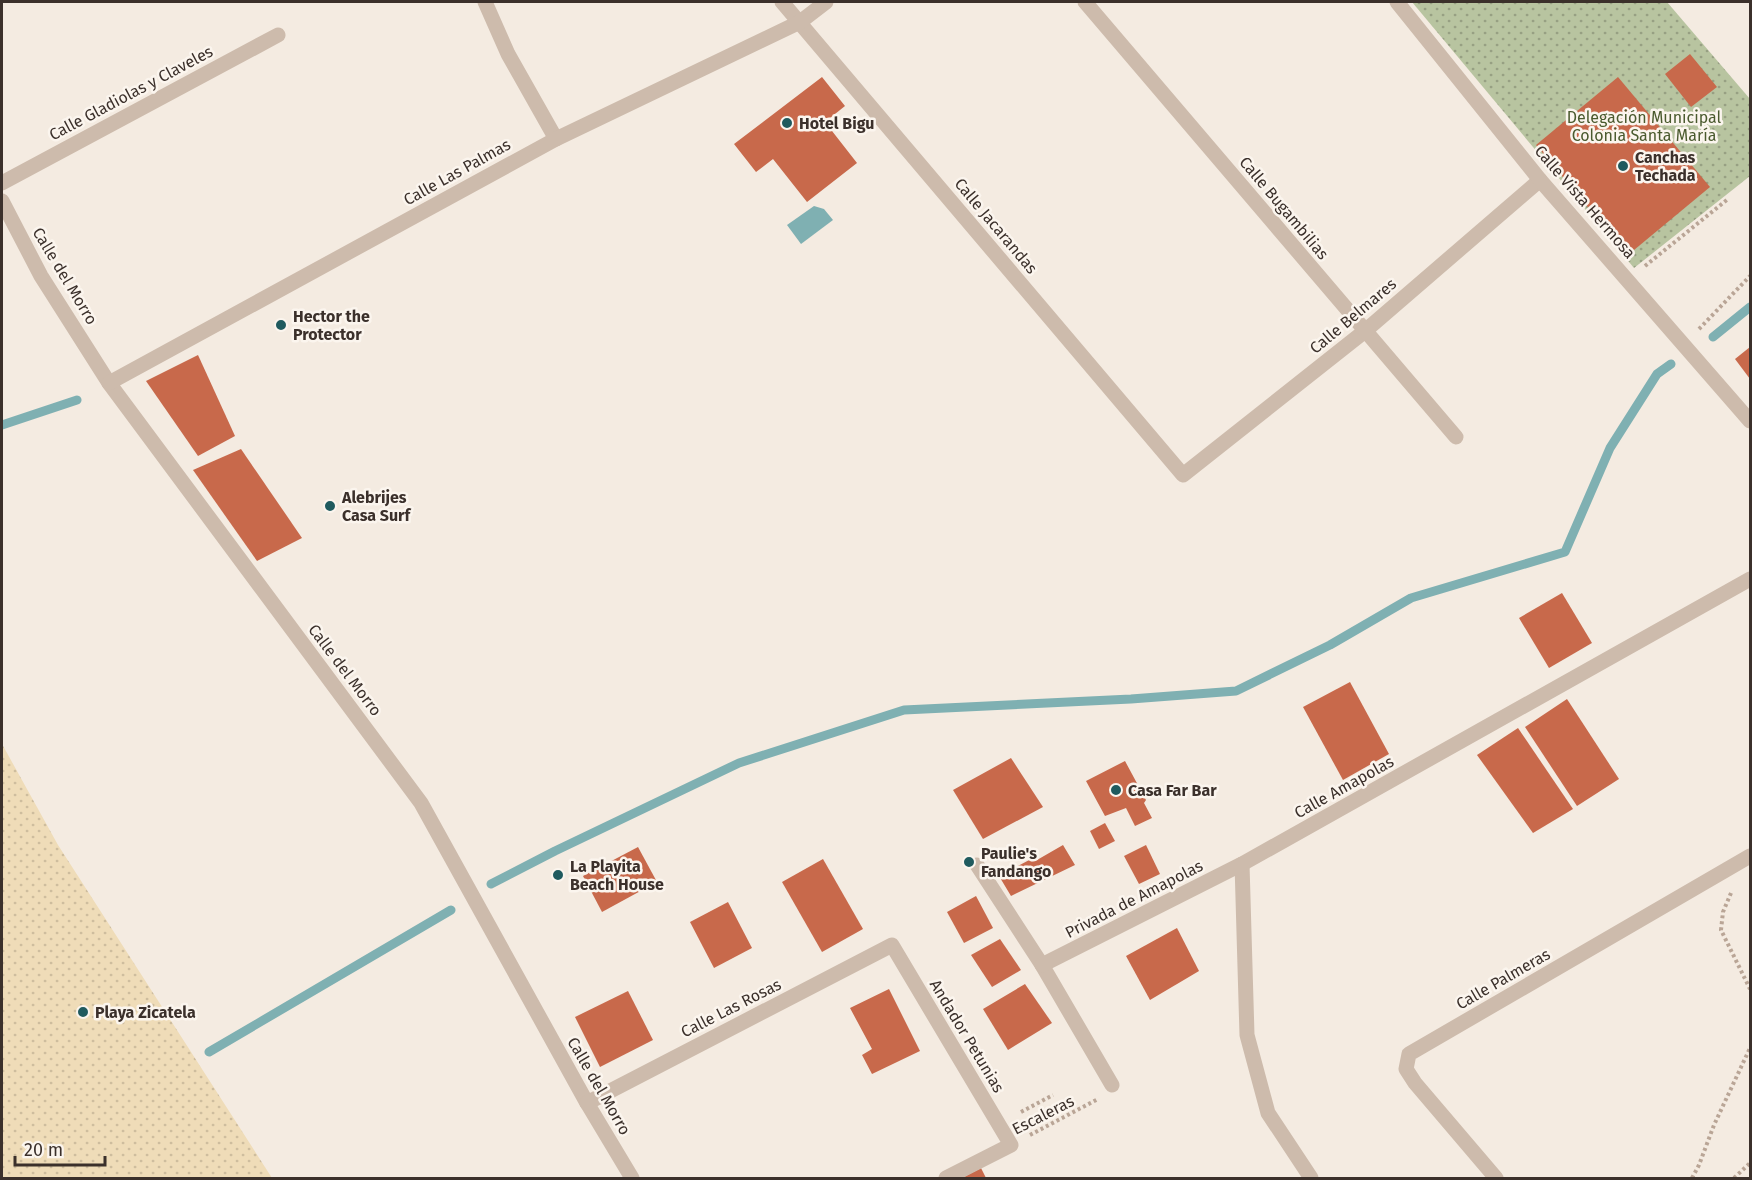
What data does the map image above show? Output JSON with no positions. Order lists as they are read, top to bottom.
{
  "streets": {
    "street": [
      "Calle Gladiolas y Claveles",
      "Calle Las Palmas",
      "Calle Vista Hermosa",
      "Calle Bugambilias",
      "Calle Jacarandas",
      "Calle del Morro",
      "Calle Belmares",
      "Calle Amapolas",
      "Privada de Amapolas",
      "Calle Palmeras",
      "Calle Las Rosas",
      "Andador Petunias"
    ],
    "path": ["Escaleras"]
  },
  "crossings": [
    ["Calle Las Palmas", "Calle Jacarandas"],
    ["Calle Las Palmas", "Calle del Morro"],
    ["Calle Vista Hermosa", "Calle Belmares"],
    ["Calle Bugambilias", "Calle Belmares"],
    ["Calle Jacarandas", "Calle Belmares"],
    ["Calle del Morro", "Calle Las Rosas"],
    ["Calle Amapolas", "Privada de Amapolas"],
    ["Calle Las Rosas", "Andador Petunias"],
    ["Andador Petunias", "Escaleras"]
  ],
  "parks": ["Delegación Municipal Colonia Santa María"],
  "places": [
    "Hotel Bigu",
    "Canchas Techada",
    "Hector the Protector",
    "Alebrijes Casa Surf",
    "Casa Far Bar",
    "Paulie's Fandango",
    "La Playita Beach House",
    "Playa Zicatela"
  ],
  "scale_bar": "20 m"
}
